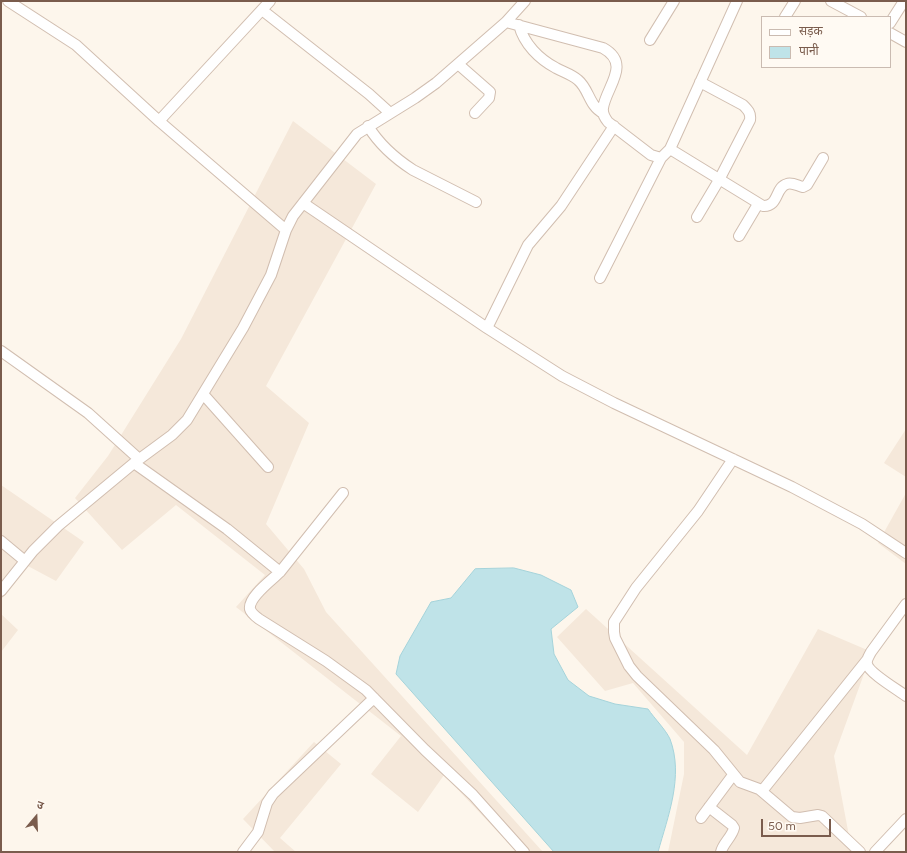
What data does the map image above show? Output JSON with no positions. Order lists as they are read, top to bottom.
{
  "legend": ["सड़क", "पानी"],
  "scale_bar": "50 m",
  "north": "top"
}
